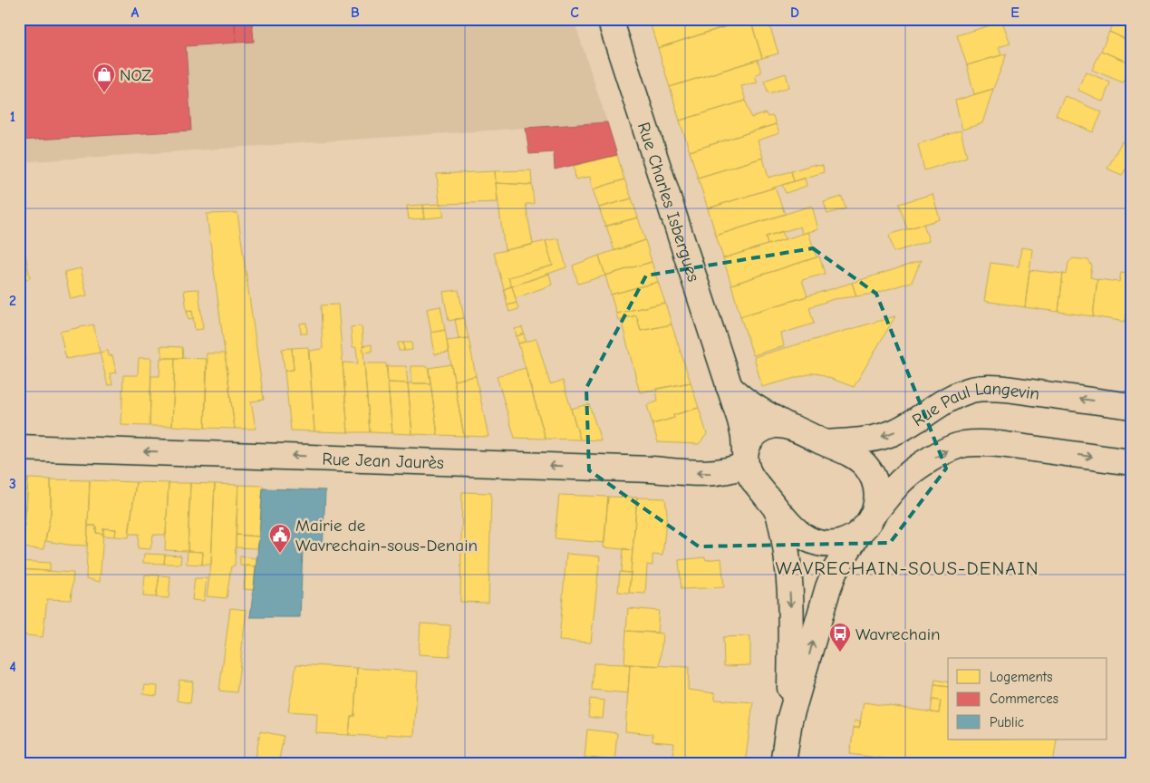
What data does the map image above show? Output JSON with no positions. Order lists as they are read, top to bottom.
{
  "streets": {
    "main road": ["Rue Charles Isbergues", "Rue Paul Langevin", "Rue Jean Jaurès"]
  },
  "crossings": [
    ["Rue Charles Isbergues", "Rue Paul Langevin"],
    ["Rue Charles Isbergues", "Rue Jean Jaurès"],
    ["Rue Paul Langevin", "Rue Jean Jaurès"]
  ],
  "one_way": ["Rue Jean Jaurès"],
  "districts": ["WAVRECHAIN-SOUS-DENAIN"],
  "places": {
    "shop": ["NOZ"],
    "public building": ["Mairie de Wavrechain-sous-Denain"],
    "bus stop": ["Wavrechain"]
  },
  "legend": ["Logements", "Commerces", "Public"],
  "grid": {
    "columns": [
      "A",
      "B",
      "C",
      "D",
      "E"
    ],
    "rows": [
      "1",
      "2",
      "3",
      "4"
    ]
  }
}
